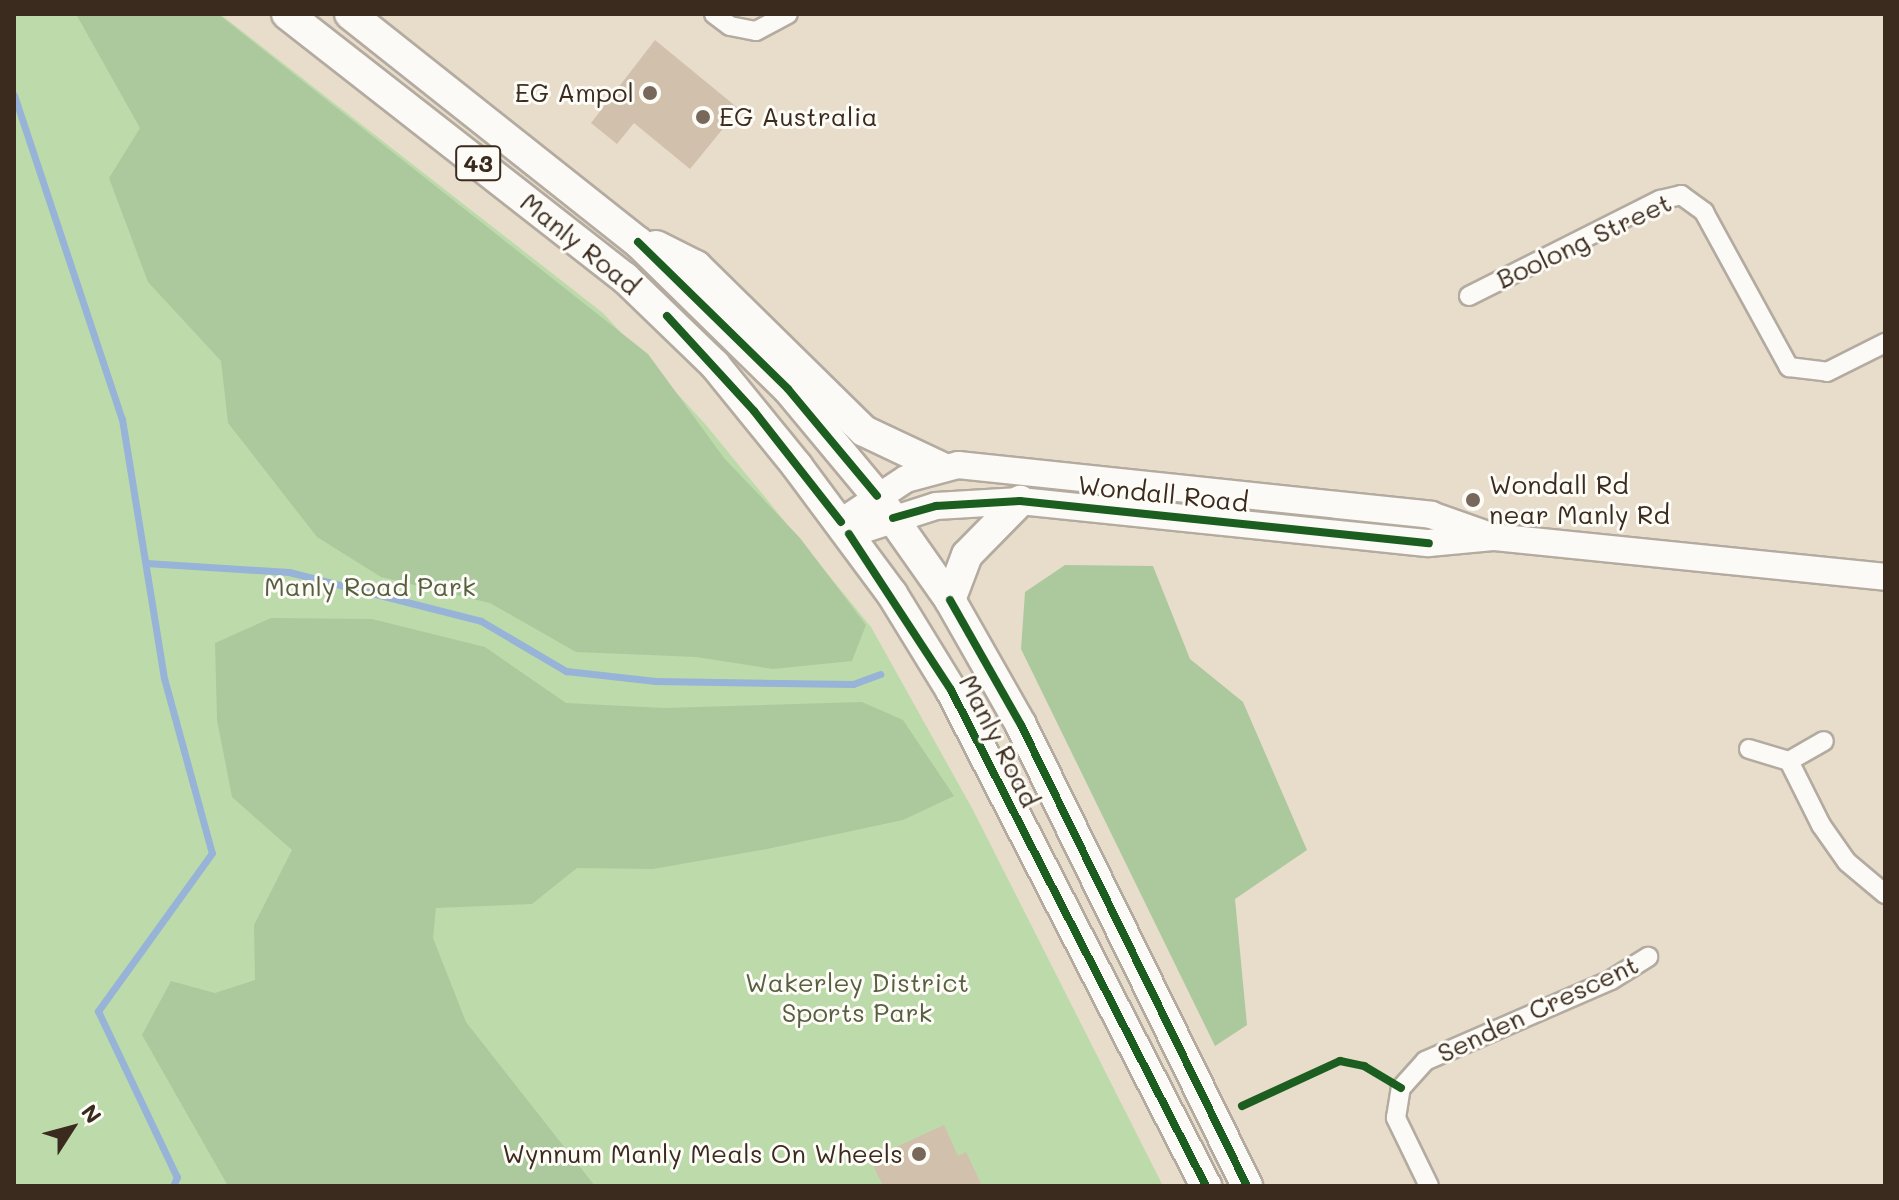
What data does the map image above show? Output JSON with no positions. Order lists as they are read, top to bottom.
{
  "streets": {
    "main road": ["43", "Manly Road", "Wondall Road"],
    "street": ["Boolong Street", "Senden Crescent"]
  },
  "crossings": [
    ["Manly Road", "Wondall Road"]
  ],
  "parks": ["Manly Road Park", "Wakerley District Sports Park"],
  "places": [
    "EG Ampol",
    "EG Australia",
    "Wondall Rd near Manly Rd",
    "Wynnum Manly Meals On Wheels"
  ],
  "north": "top right"
}
